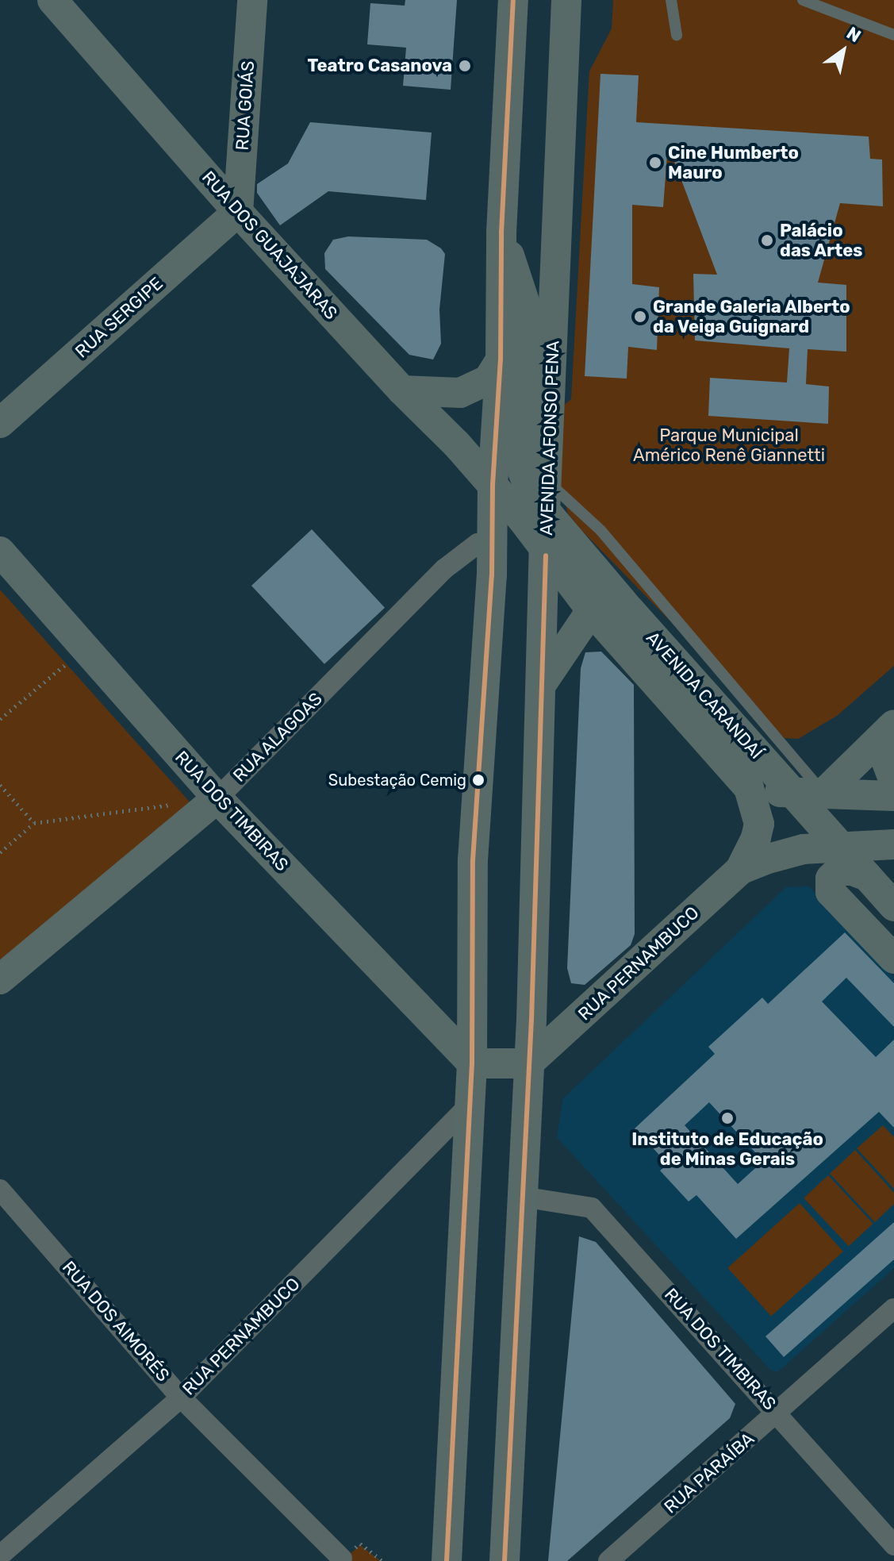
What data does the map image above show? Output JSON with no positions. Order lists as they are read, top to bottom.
{
  "streets": {
    "street": [
      "RUA GOIÁS",
      "RUA DOS GUAJAJARAS",
      "RUA SERGIPE",
      "AVENIDA AFONSO PENA",
      "AVENIDA CARANDAÍ",
      "RUA ALAGOAS",
      "RUA DOS TIMBIRAS",
      "RUA PERNAMBUCO",
      "RUA DOS AIMORÉS",
      "RUA PARAÍBA"
    ]
  },
  "crossings": [
    ["RUA GOIÁS", "RUA DOS GUAJAJARAS"],
    ["RUA GOIÁS", "RUA SERGIPE"],
    ["RUA DOS GUAJAJARAS", "RUA SERGIPE"],
    ["RUA DOS GUAJAJARAS", "AVENIDA CARANDAÍ"],
    ["AVENIDA AFONSO PENA", "AVENIDA CARANDAÍ"],
    ["AVENIDA AFONSO PENA", "RUA DOS TIMBIRAS"],
    ["AVENIDA AFONSO PENA", "RUA PERNAMBUCO"],
    ["AVENIDA CARANDAÍ", "RUA PERNAMBUCO"],
    ["RUA ALAGOAS", "RUA DOS TIMBIRAS"],
    ["RUA DOS TIMBIRAS", "RUA PARAÍBA"],
    ["RUA PERNAMBUCO", "RUA DOS AIMORÉS"]
  ],
  "parks": ["Parque Municipal Américo Renê Giannetti"],
  "places": [
    "Teatro Casanova",
    "Cine Humberto Mauro",
    "Palácio das Artes",
    "Grande Galeria Alberto da Veiga Guignard",
    "Subestação Cemig",
    "Instituto de Educação de Minas Gerais"
  ],
  "north": "top right"
}
